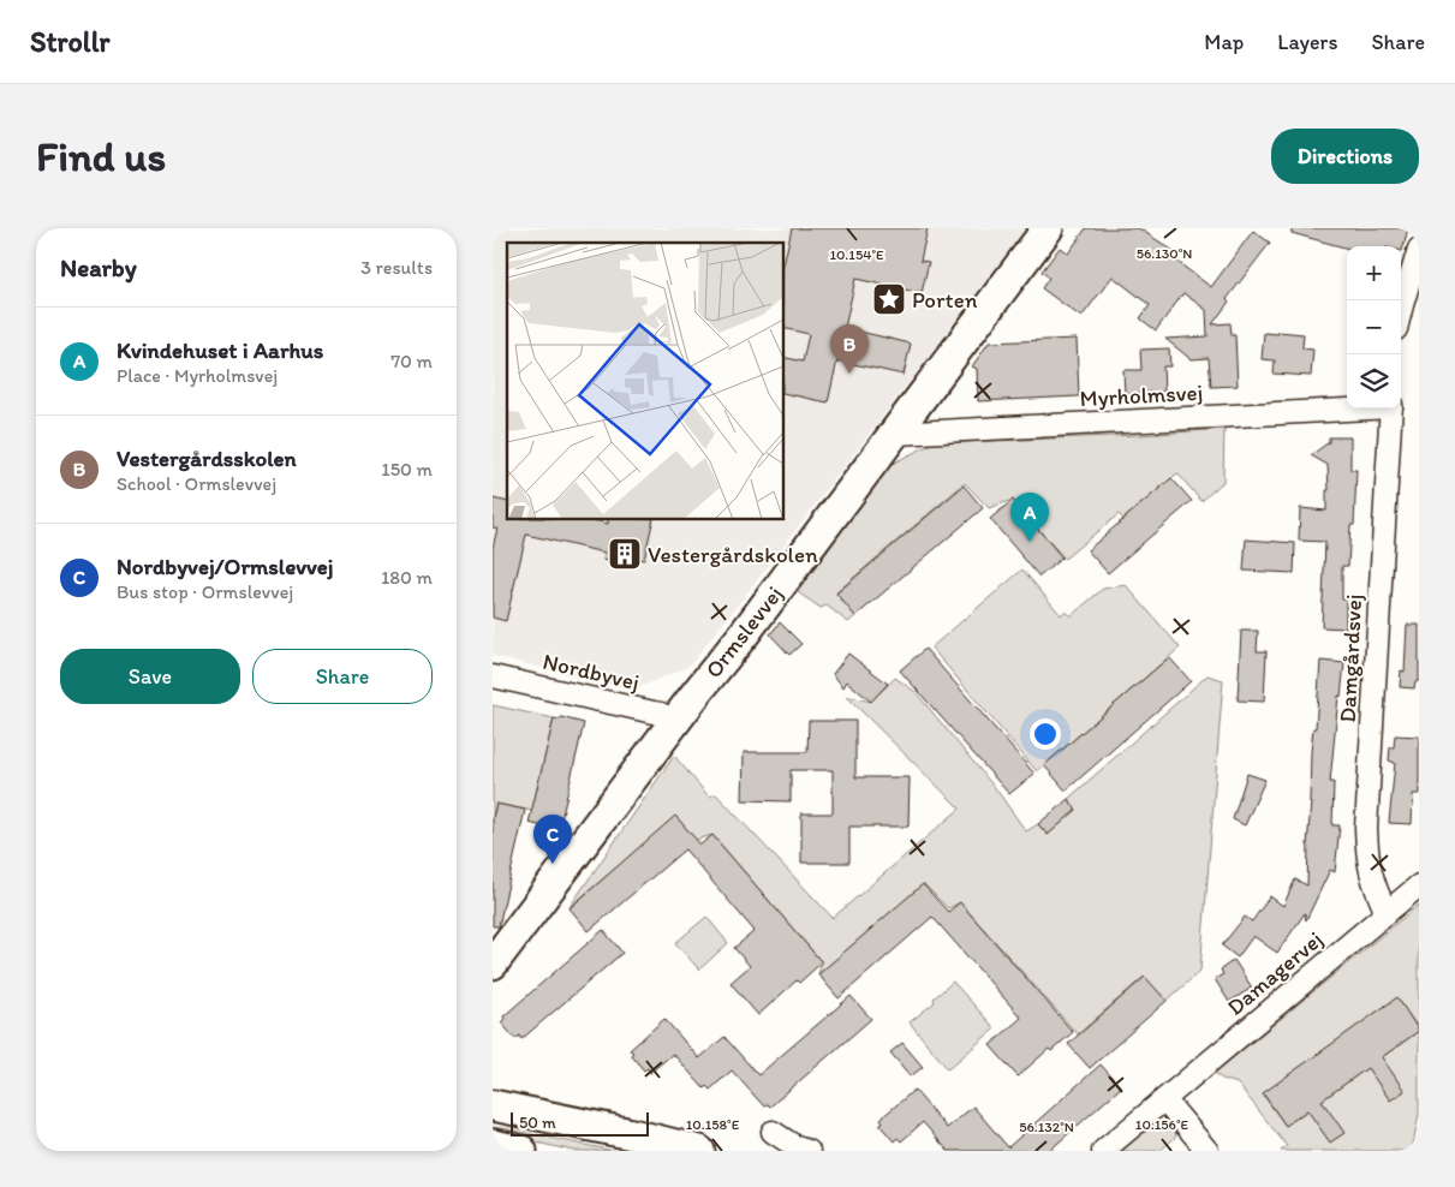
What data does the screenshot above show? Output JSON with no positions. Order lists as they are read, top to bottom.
{
  "streets": {
    "street": [
      "Myrholmsvej",
      "Ormslevvej",
      "Damgårdsvej",
      "Nordbyvej",
      "Damagervej"
    ]
  },
  "crossings": [
    ["Myrholmsvej", "Ormslevvej"],
    ["Ormslevvej", "Nordbyvej"],
    ["Damgårdsvej", "Damagervej"]
  ],
  "places": {
    "place": ["Porten"],
    "building": ["Vestergårdskolen"]
  },
  "scale_bar": "50 m",
  "page": {
    "header": "Strollr",
    "nav": ["Map", "Layers", "Share"],
    "buttons": [
      "Directions",
      ["Save", "Share"]
    ],
    "title": "Find us",
    "heading": ["Nearby", "3 results"],
    "map_buttons": ["+", "−"],
    "list": [
      {
        "mark": "A",
        "name": "Kvindehuset i Aarhus",
        "note": "Place · Myrholmsvej",
        "value": "70 m"
      },
      {
        "mark": "B",
        "name": "Vestergårdsskolen",
        "note": "School · Ormslevvej",
        "value": "150 m"
      },
      {
        "mark": "C",
        "name": "Nordbyvej/Ormslevvej",
        "note": "Bus stop · Ormslevvej",
        "value": "180 m"
      }
    ],
    "pins": ["B", "A", "C"],
    "scale": "50 m"
  },
  "coordinates": [
    "56.130°N",
    "10.154°E",
    "10.158°E",
    "10.156°E",
    "56.132°N"
  ]
}
